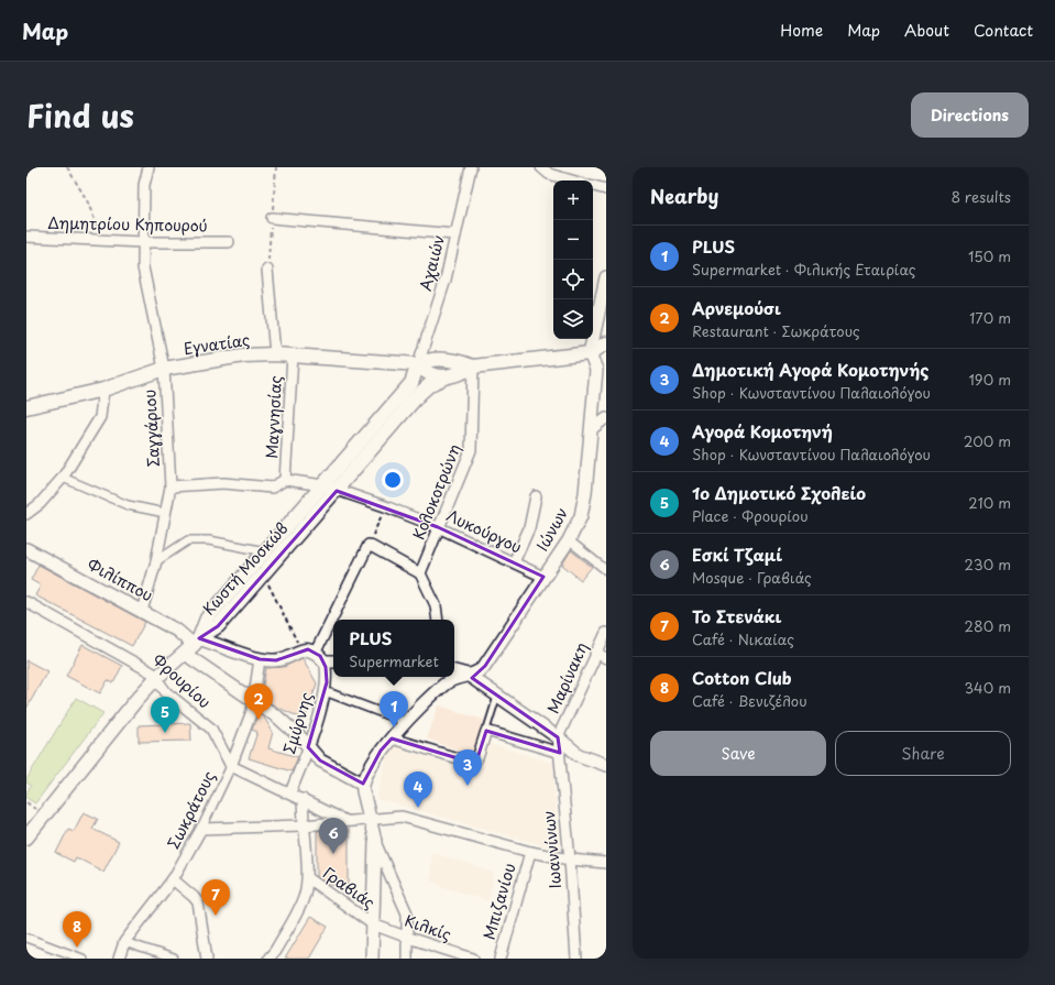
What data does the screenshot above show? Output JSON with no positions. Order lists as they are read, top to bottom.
{
  "streets": {
    "main road": ["Εγνατίας", "Κωστή Μοσκώβ"],
    "street": [
      "Δημητρίου Κηπουρού",
      "Αχαιών",
      "Μαγνησίας",
      "Σαγγάριου",
      "Κολοκοτρώνη",
      "Ιώνων",
      "Λυκούργου",
      "Φιλίππου",
      "Μαρίνακη",
      "Φρουρίου",
      "Σμύρνης",
      "Σωκράτους",
      "Ιωαννίνων",
      "Γραβιάς",
      "Μπιζανίου",
      "Κιλκίς"
    ]
  },
  "crossings": [
    ["Δημητρίου Κηπουρού", "Σαγγάριου"],
    ["Αχαιών", "Εγνατίας"],
    ["Αχαιών", "Κωστή Μοσκώβ"],
    ["Εγνατίας", "Μαγνησίας"],
    ["Εγνατίας", "Σαγγάριου"],
    ["Εγνατίας", "Κωστή Μοσκώβ"],
    ["Μαγνησίας", "Λυκούργου"],
    ["Σαγγάριου", "Φιλίππου"],
    ["Κολοκοτρώνη", "Λυκούργου"],
    ["Κολοκοτρώνη", "Κωστή Μοσκώβ"],
    ["Ιώνων", "Λυκούργου"],
    ["Ιώνων", "Φιλίππου"],
    ["Λυκούργου", "Κωστή Μοσκώβ"],
    ["Κωστή Μοσκώβ", "Φιλίππου"],
    ["Φιλίππου", "Σμύρνης"],
    ["Φιλίππου", "Σωκράτους"],
    ["Μαρίνακη", "Ιωαννίνων"],
    ["Φρουρίου", "Σωκράτους"],
    ["Γραβιάς", "Κιλκίς"]
  ],
  "page": {
    "header": "Map",
    "nav": [
      "Home",
      "Map",
      "About",
      "Contact"
    ],
    "title": "Find us",
    "buttons": [
      "Directions",
      ["Save", "Share"]
    ],
    "heading": ["Nearby", "8 results"],
    "map_buttons": ["+", "−"],
    "list": [
      {
        "mark": "1",
        "name": "PLUS",
        "note": "Supermarket · Φιλικής Εταιρίας",
        "value": "150 m"
      },
      {
        "mark": "2",
        "name": "Αρνεμούσι",
        "note": "Restaurant · Σωκράτους",
        "value": "170 m"
      },
      {
        "mark": "3",
        "name": "Δημοτική Αγορά Κομοτηνής",
        "note": "Shop · Κωνσταντίνου Παλαιολόγου",
        "value": "190 m"
      },
      {
        "mark": "4",
        "name": "Αγορά Κομοτηνή",
        "note": "Shop · Κωνσταντίνου Παλαιολόγου",
        "value": "200 m"
      },
      {
        "mark": "5",
        "name": "1ο Δημοτικό Σχολείο",
        "note": "Place · Φρουρίου",
        "value": "210 m"
      },
      {
        "mark": "6",
        "name": "Εσκί Τζαμί",
        "note": "Mosque · Γραβιάς",
        "value": "230 m"
      },
      {
        "mark": "7",
        "name": "Το Στενάκι",
        "note": "Café · Νικαίας",
        "value": "280 m"
      },
      {
        "mark": "8",
        "name": "Cotton Club",
        "note": "Café · Βενιζέλου",
        "value": "340 m"
      }
    ],
    "popup": ["PLUS", "Supermarket"],
    "pins": [
      "2",
      "1",
      "5",
      "3",
      "4",
      "6",
      "7",
      "8"
    ]
  }
}
